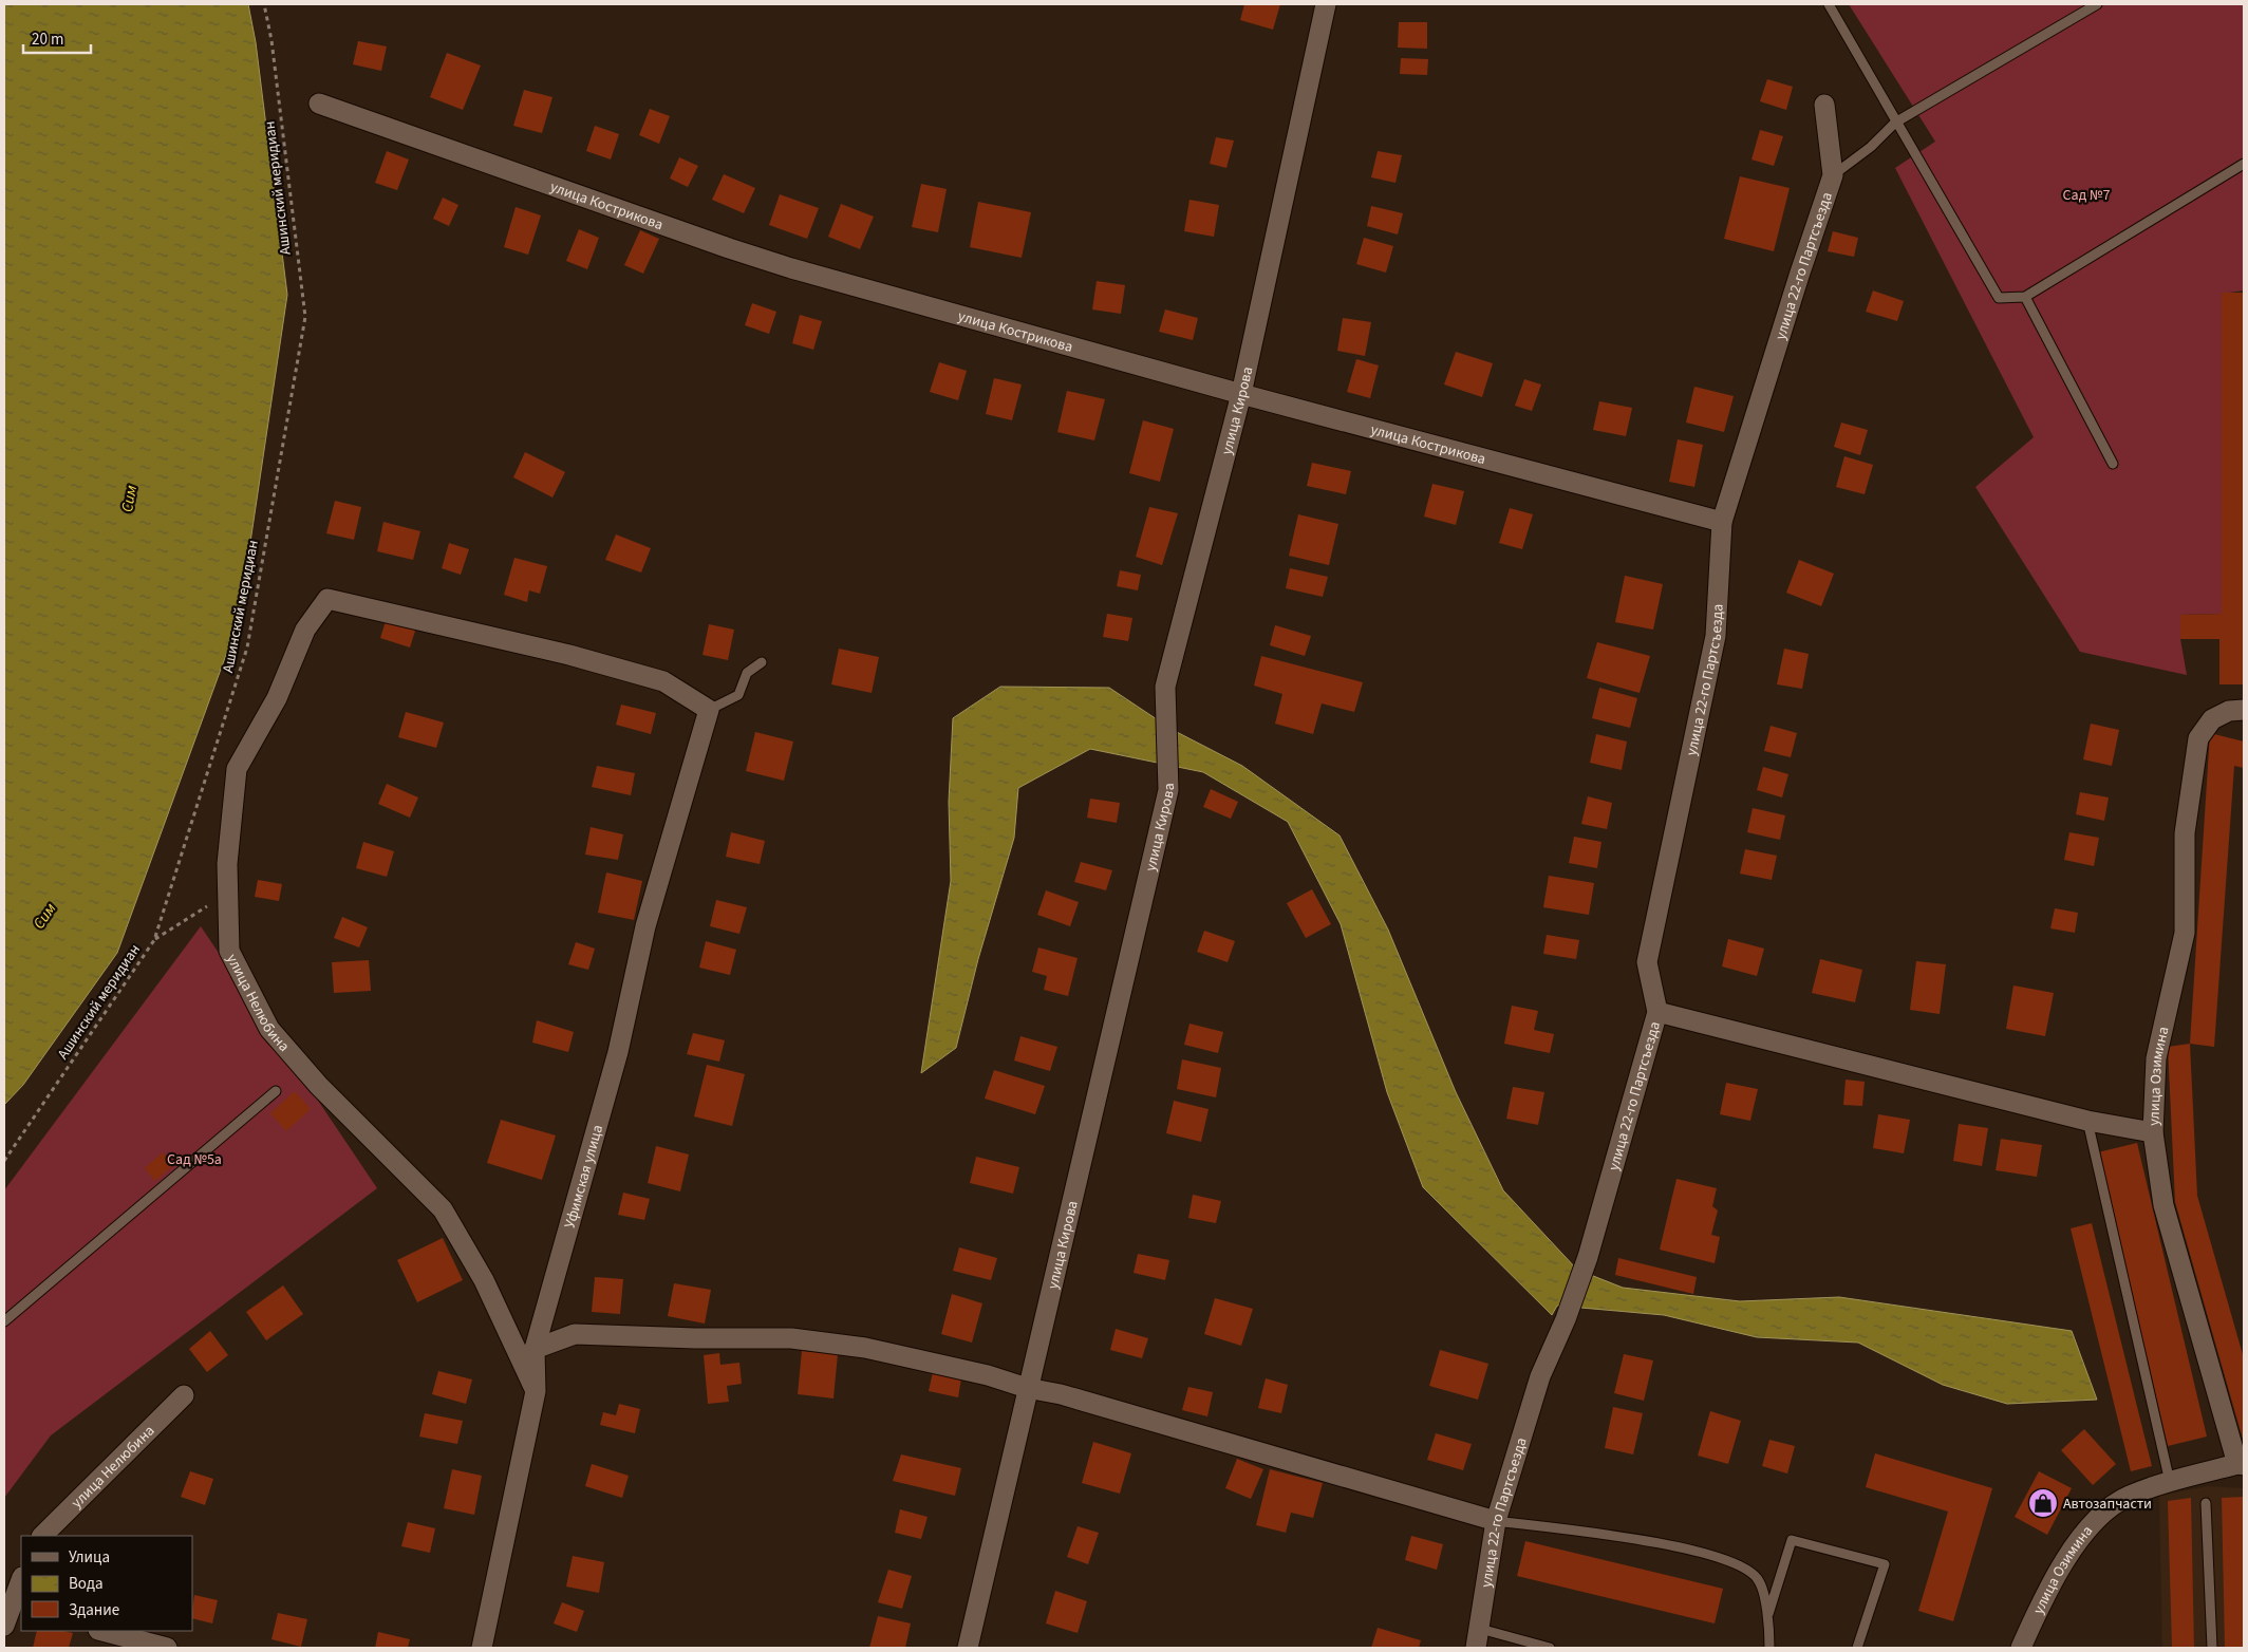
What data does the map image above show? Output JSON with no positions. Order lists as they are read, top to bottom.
{
  "streets": {
    "street": [
      "улица Кострикова",
      "улица 22-го Партсъезда",
      "улица Кирова",
      "улица Нелюбина",
      "улица Озимина",
      "Уфимская улица"
    ],
    "path": ["Ашинский меридиан"]
  },
  "crossings": [
    ["улица Кострикова", "улица 22-го Партсъезда"],
    ["улица Кострикова", "улица Кирова"],
    ["улица Нелюбина", "Уфимская улица"]
  ],
  "water": ["Сим"],
  "parks": ["Сад №7", "Сад №5а"],
  "places": {
    "shop": ["Автозапчасти"]
  },
  "legend": ["Улица", "Вода", "Здание"],
  "scale_bar": "20 m"
}
